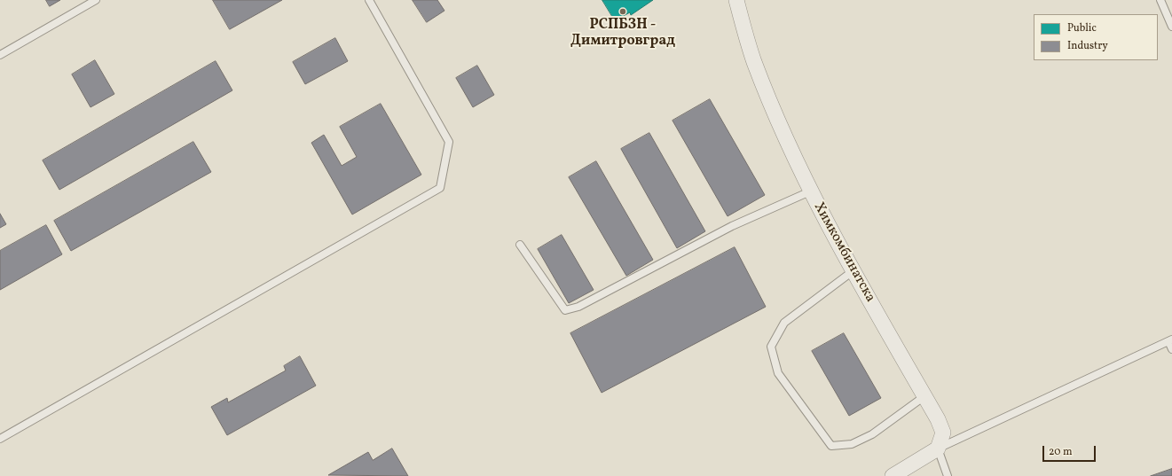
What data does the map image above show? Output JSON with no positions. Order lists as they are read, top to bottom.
{
  "streets": {
    "street": ["Химкомбинатска"]
  },
  "places": ["РСПБЗН - Димитровград"],
  "legend": ["Public", "Industry"],
  "scale_bar": "20 m"
}
